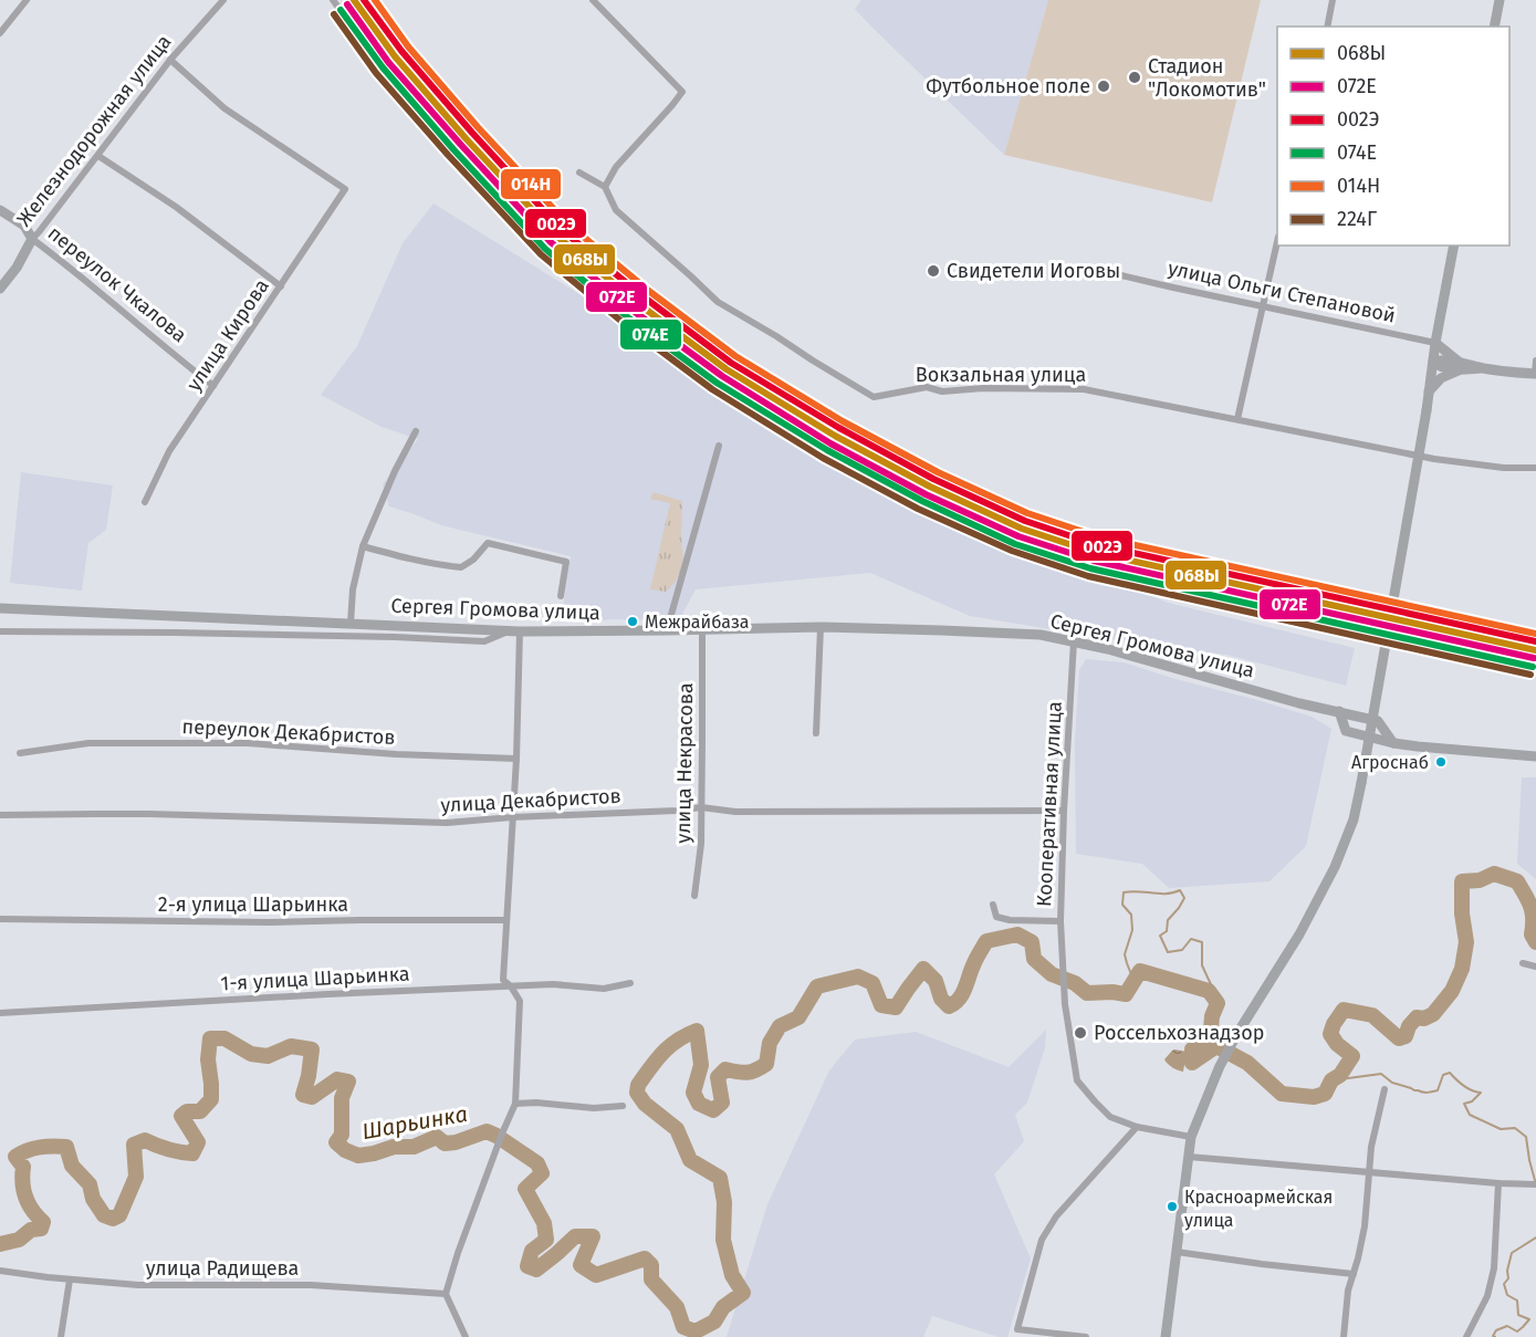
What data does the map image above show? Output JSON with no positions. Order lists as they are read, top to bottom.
{
  "streets": {
    "street": [
      "Железнодорожная улица",
      "переулок Чкалова",
      "улица Ольги Степановой",
      "улица Кирова",
      "Вокзальная улица",
      "Сергея Громова улица",
      "переулок Декабристов",
      "улица Некрасова",
      "улица Декабристов",
      "Кооперативная улица",
      "2-я улица Шарьинка",
      "1-я улица Шарьинка",
      "улица Радищева"
    ]
  },
  "crossings": [
    ["Железнодорожная улица", "переулок Чкалова"],
    ["Железнодорожная улица", "улица Кирова"],
    ["переулок Чкалова", "улица Кирова"],
    ["Сергея Громова улица", "улица Некрасова"],
    ["Сергея Громова улица", "Кооперативная улица"],
    ["улица Некрасова", "улица Декабристов"],
    ["улица Декабристов", "Кооперативная улица"]
  ],
  "water": ["Шарьинка"],
  "places": [
    "Стадион \"Локомотив\"",
    "Футбольное поле",
    "Свидетели Иоговы",
    "Межрайбаза",
    "Агроснаб",
    "Россельхознадзор",
    "Красноармейская улица"
  ],
  "lines": [
    "transit line 068Ы",
    "transit line 002Э",
    "transit line 014Н",
    "transit line 072Е",
    "transit line 074Е",
    "transit line 224Г"
  ],
  "legend": [
    "068Ы",
    "072Е",
    "002Э",
    "074Е",
    "014Н",
    "224Г"
  ]
}
